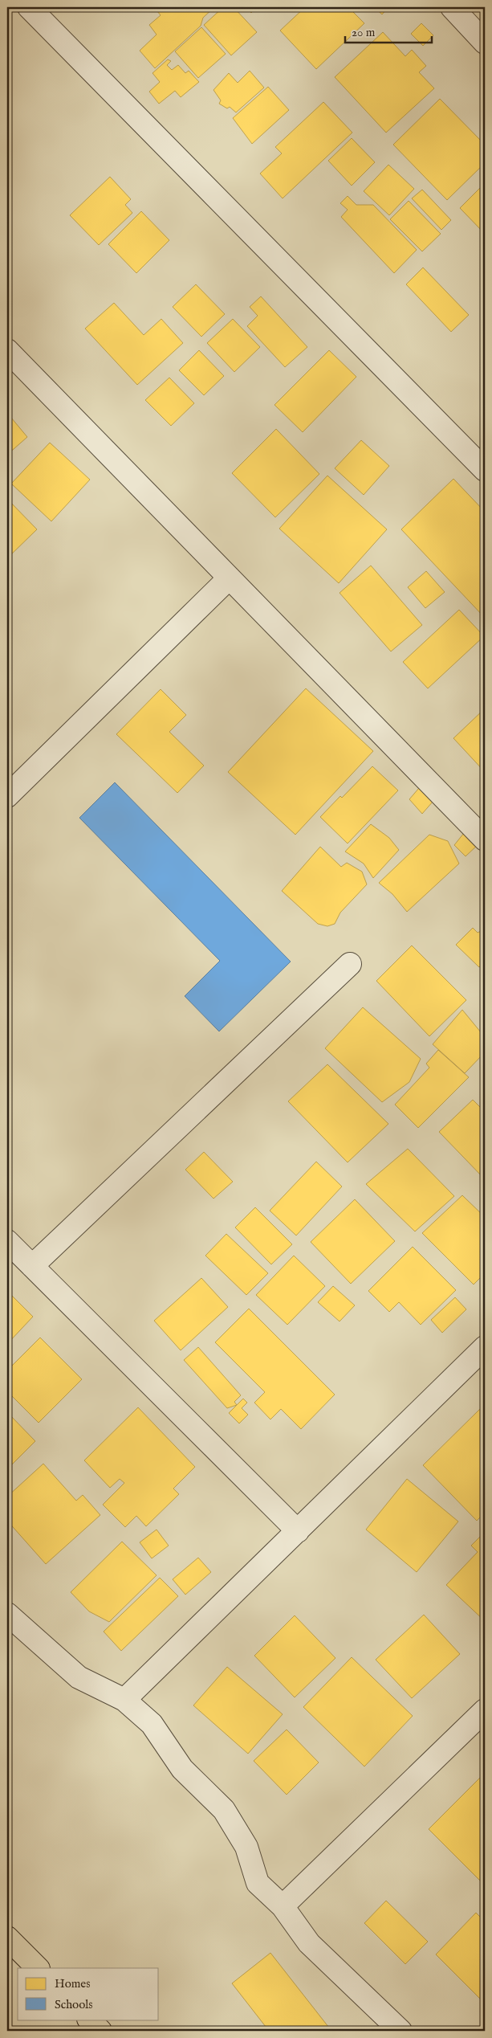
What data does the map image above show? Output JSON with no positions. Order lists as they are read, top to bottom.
{
  "legend": ["Homes", "Schools"],
  "scale_bar": "20 m"
}
